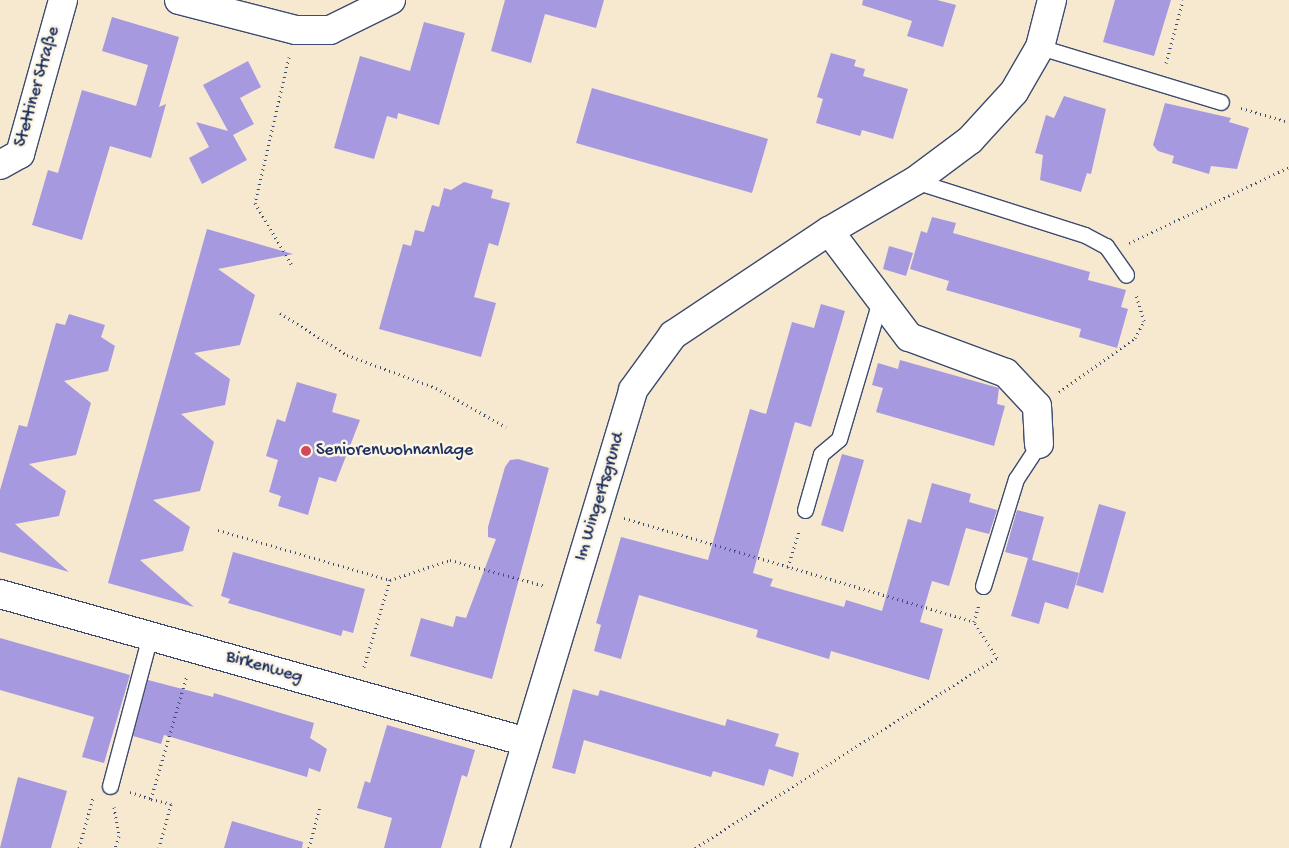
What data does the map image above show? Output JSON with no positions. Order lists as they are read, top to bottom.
{
  "streets": {
    "street": ["Stettiner Straße", "Im Wingertsgrund", "Birkenweg"]
  },
  "crossings": [
    ["Im Wingertsgrund", "Birkenweg"]
  ],
  "places": ["Seniorenwohnanlage"]
}
